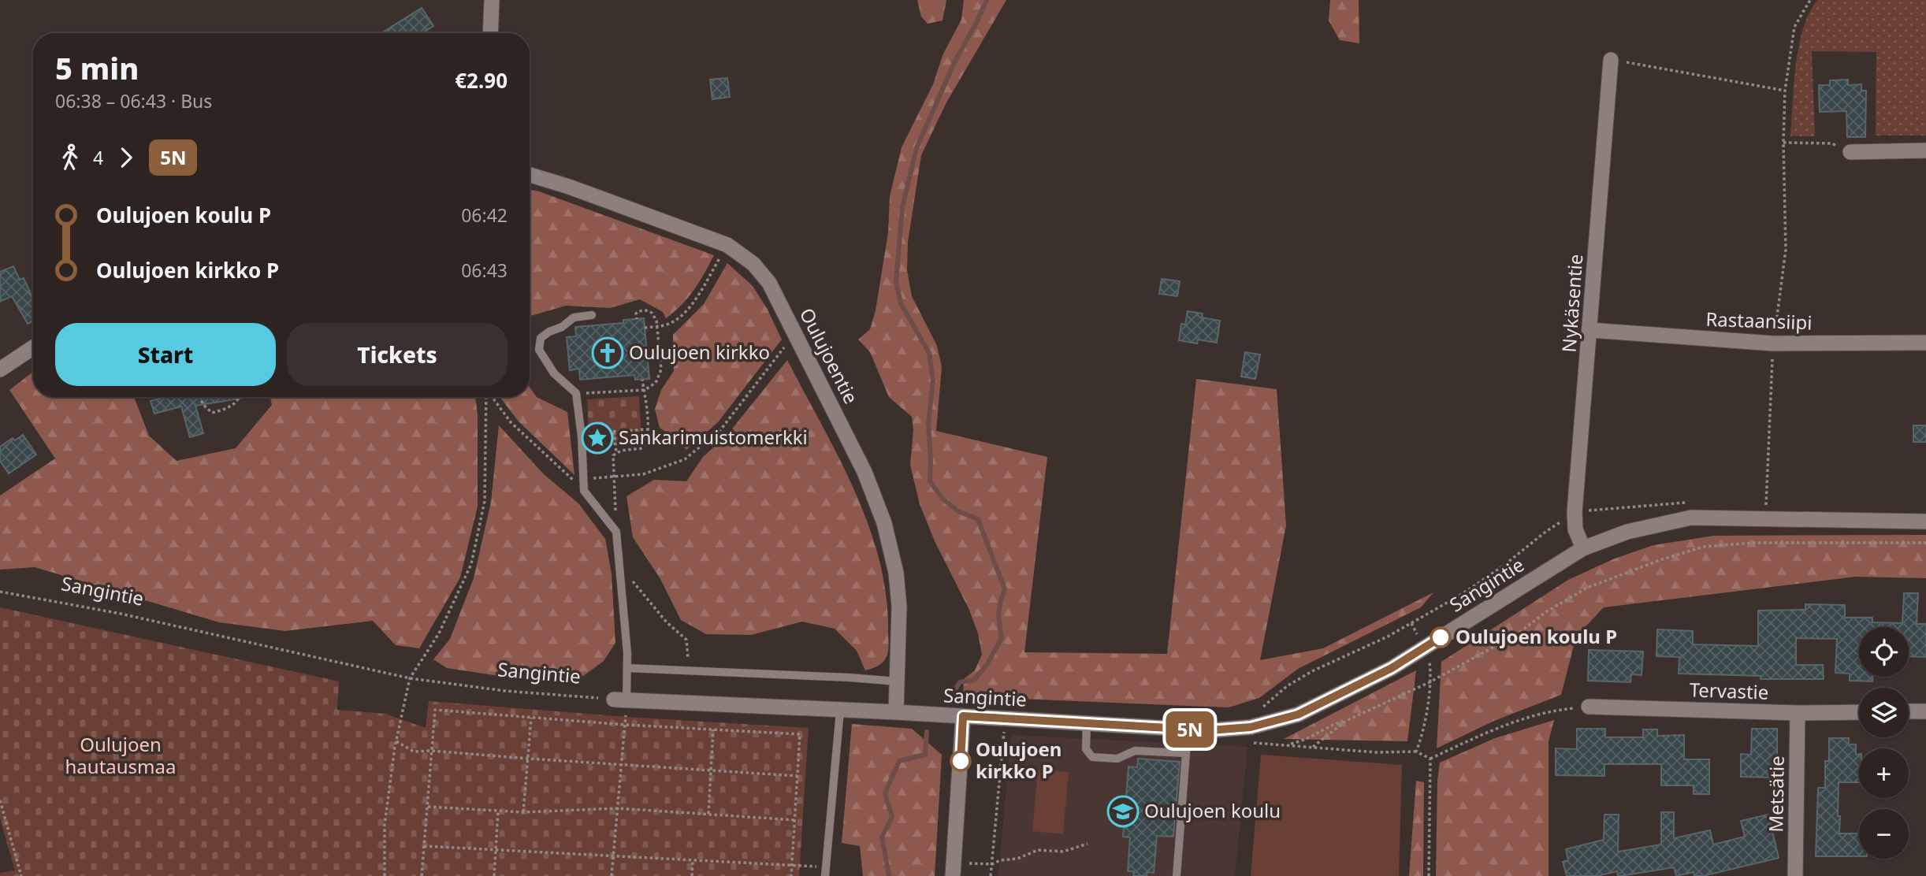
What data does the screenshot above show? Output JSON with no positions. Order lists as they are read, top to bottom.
{
  "streets": {
    "street": [
      "Nykäsentie",
      "Rastaansiipi",
      "Oulujoentie",
      "Sangintie",
      "Tervastie",
      "Metsätie"
    ]
  },
  "crossings": [
    ["Nykäsentie", "Rastaansiipi"],
    ["Nykäsentie", "Sangintie"],
    ["Oulujoentie", "Sangintie"],
    ["Tervastie", "Metsätie"]
  ],
  "parks": ["Oulujoen hautausmaa"],
  "places": {
    "church": ["Oulujoen kirkko"],
    "place": ["Sankarimuistomerkki"],
    "other": ["Oulujoen koulu P", "Oulujoen kirkko P"],
    "school or university": ["Oulujoen koulu"]
  },
  "lines": ["bus line 5N"],
  "page": {
    "on_map": "5N",
    "heading": ["5 min", "06:38 – 06:43 · Bus", "€2.90"],
    "legs": ["4", "5N"],
    "list": [
      {
        "name": "Oulujoen koulu P",
        "value": "06:42"
      },
      {
        "name": "Oulujoen kirkko P",
        "value": "06:43"
      }
    ],
    "buttons": ["Start", "Tickets"],
    "map_buttons": ["+", "−"]
  }
}
